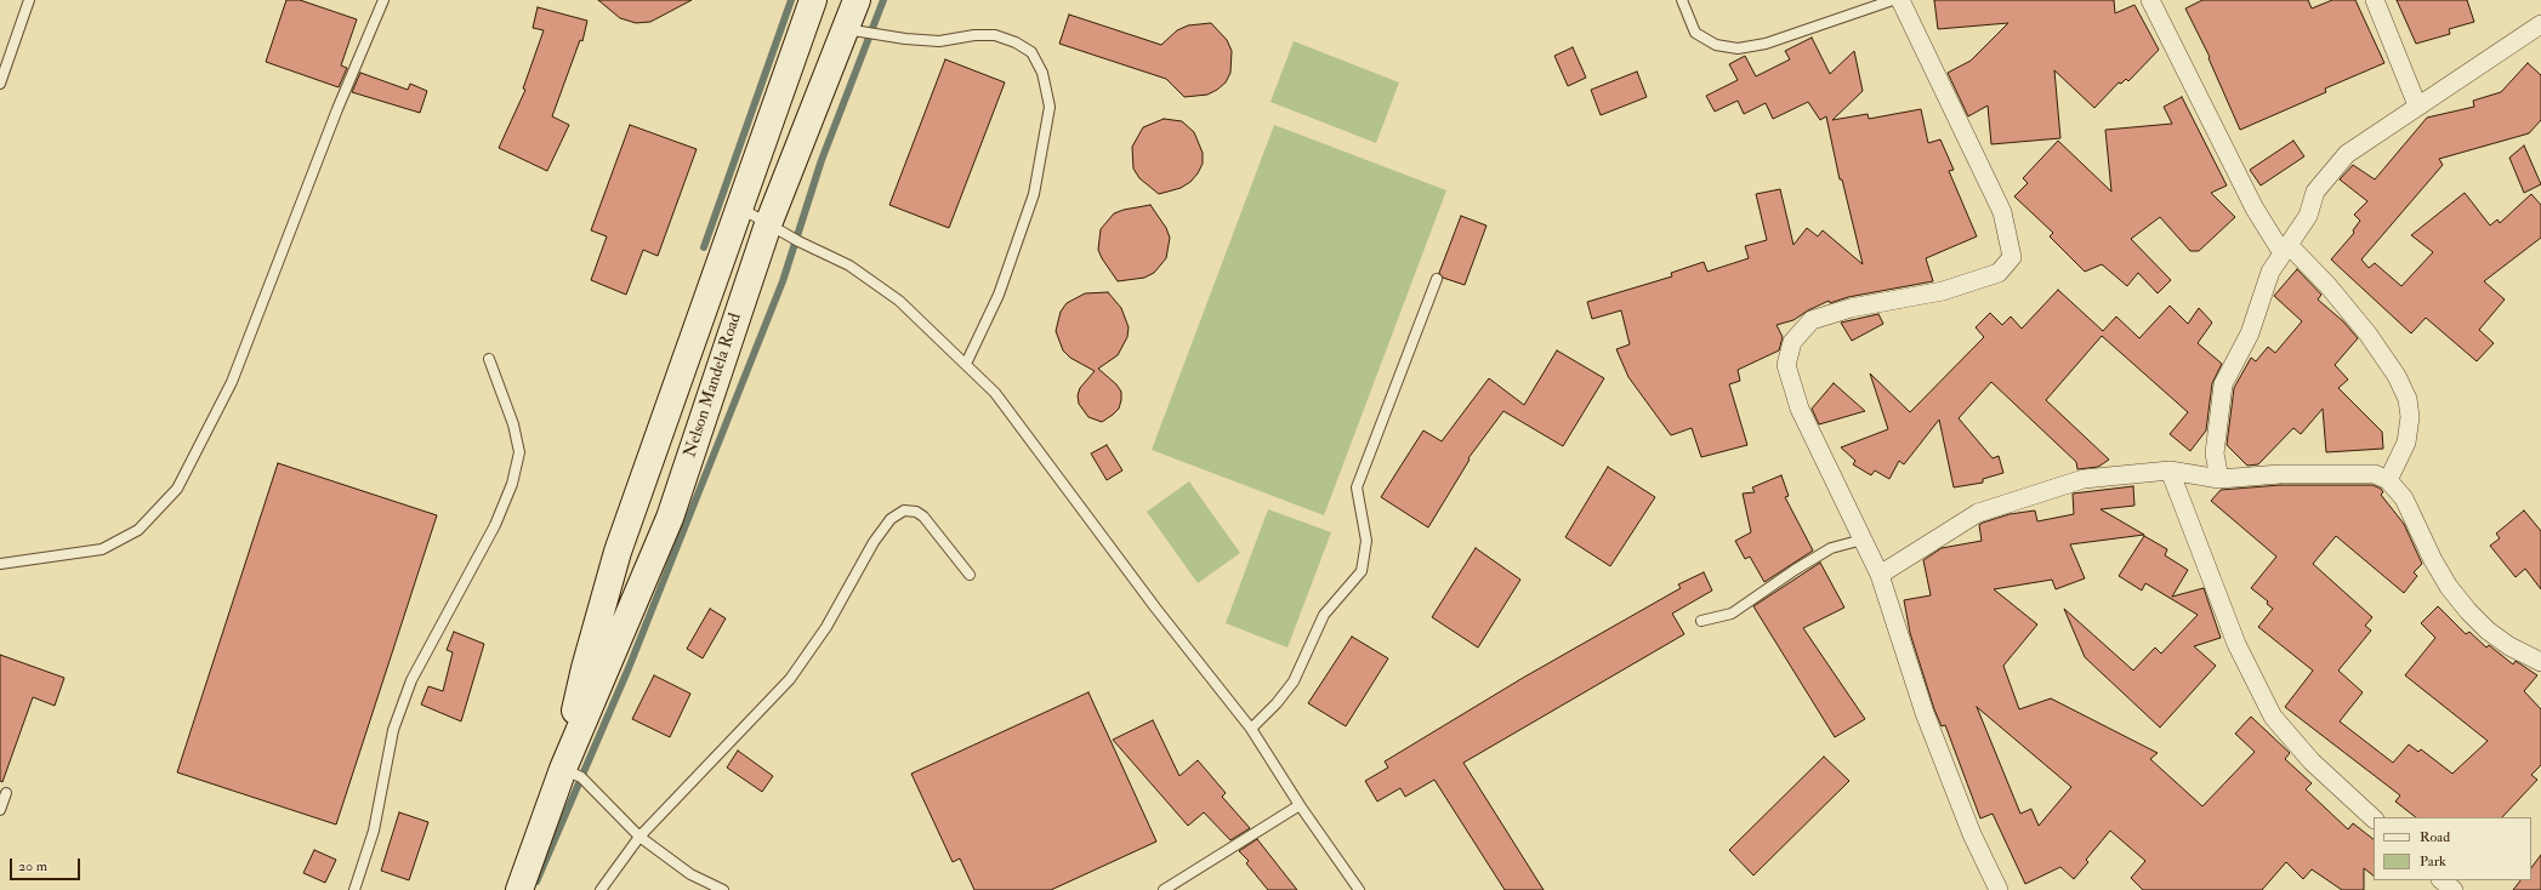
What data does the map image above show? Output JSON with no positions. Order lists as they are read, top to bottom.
{
  "streets": {
    "main road": ["Nelson Mandela Road"]
  },
  "legend": ["Road", "Park"],
  "scale_bar": "20 m"
}
